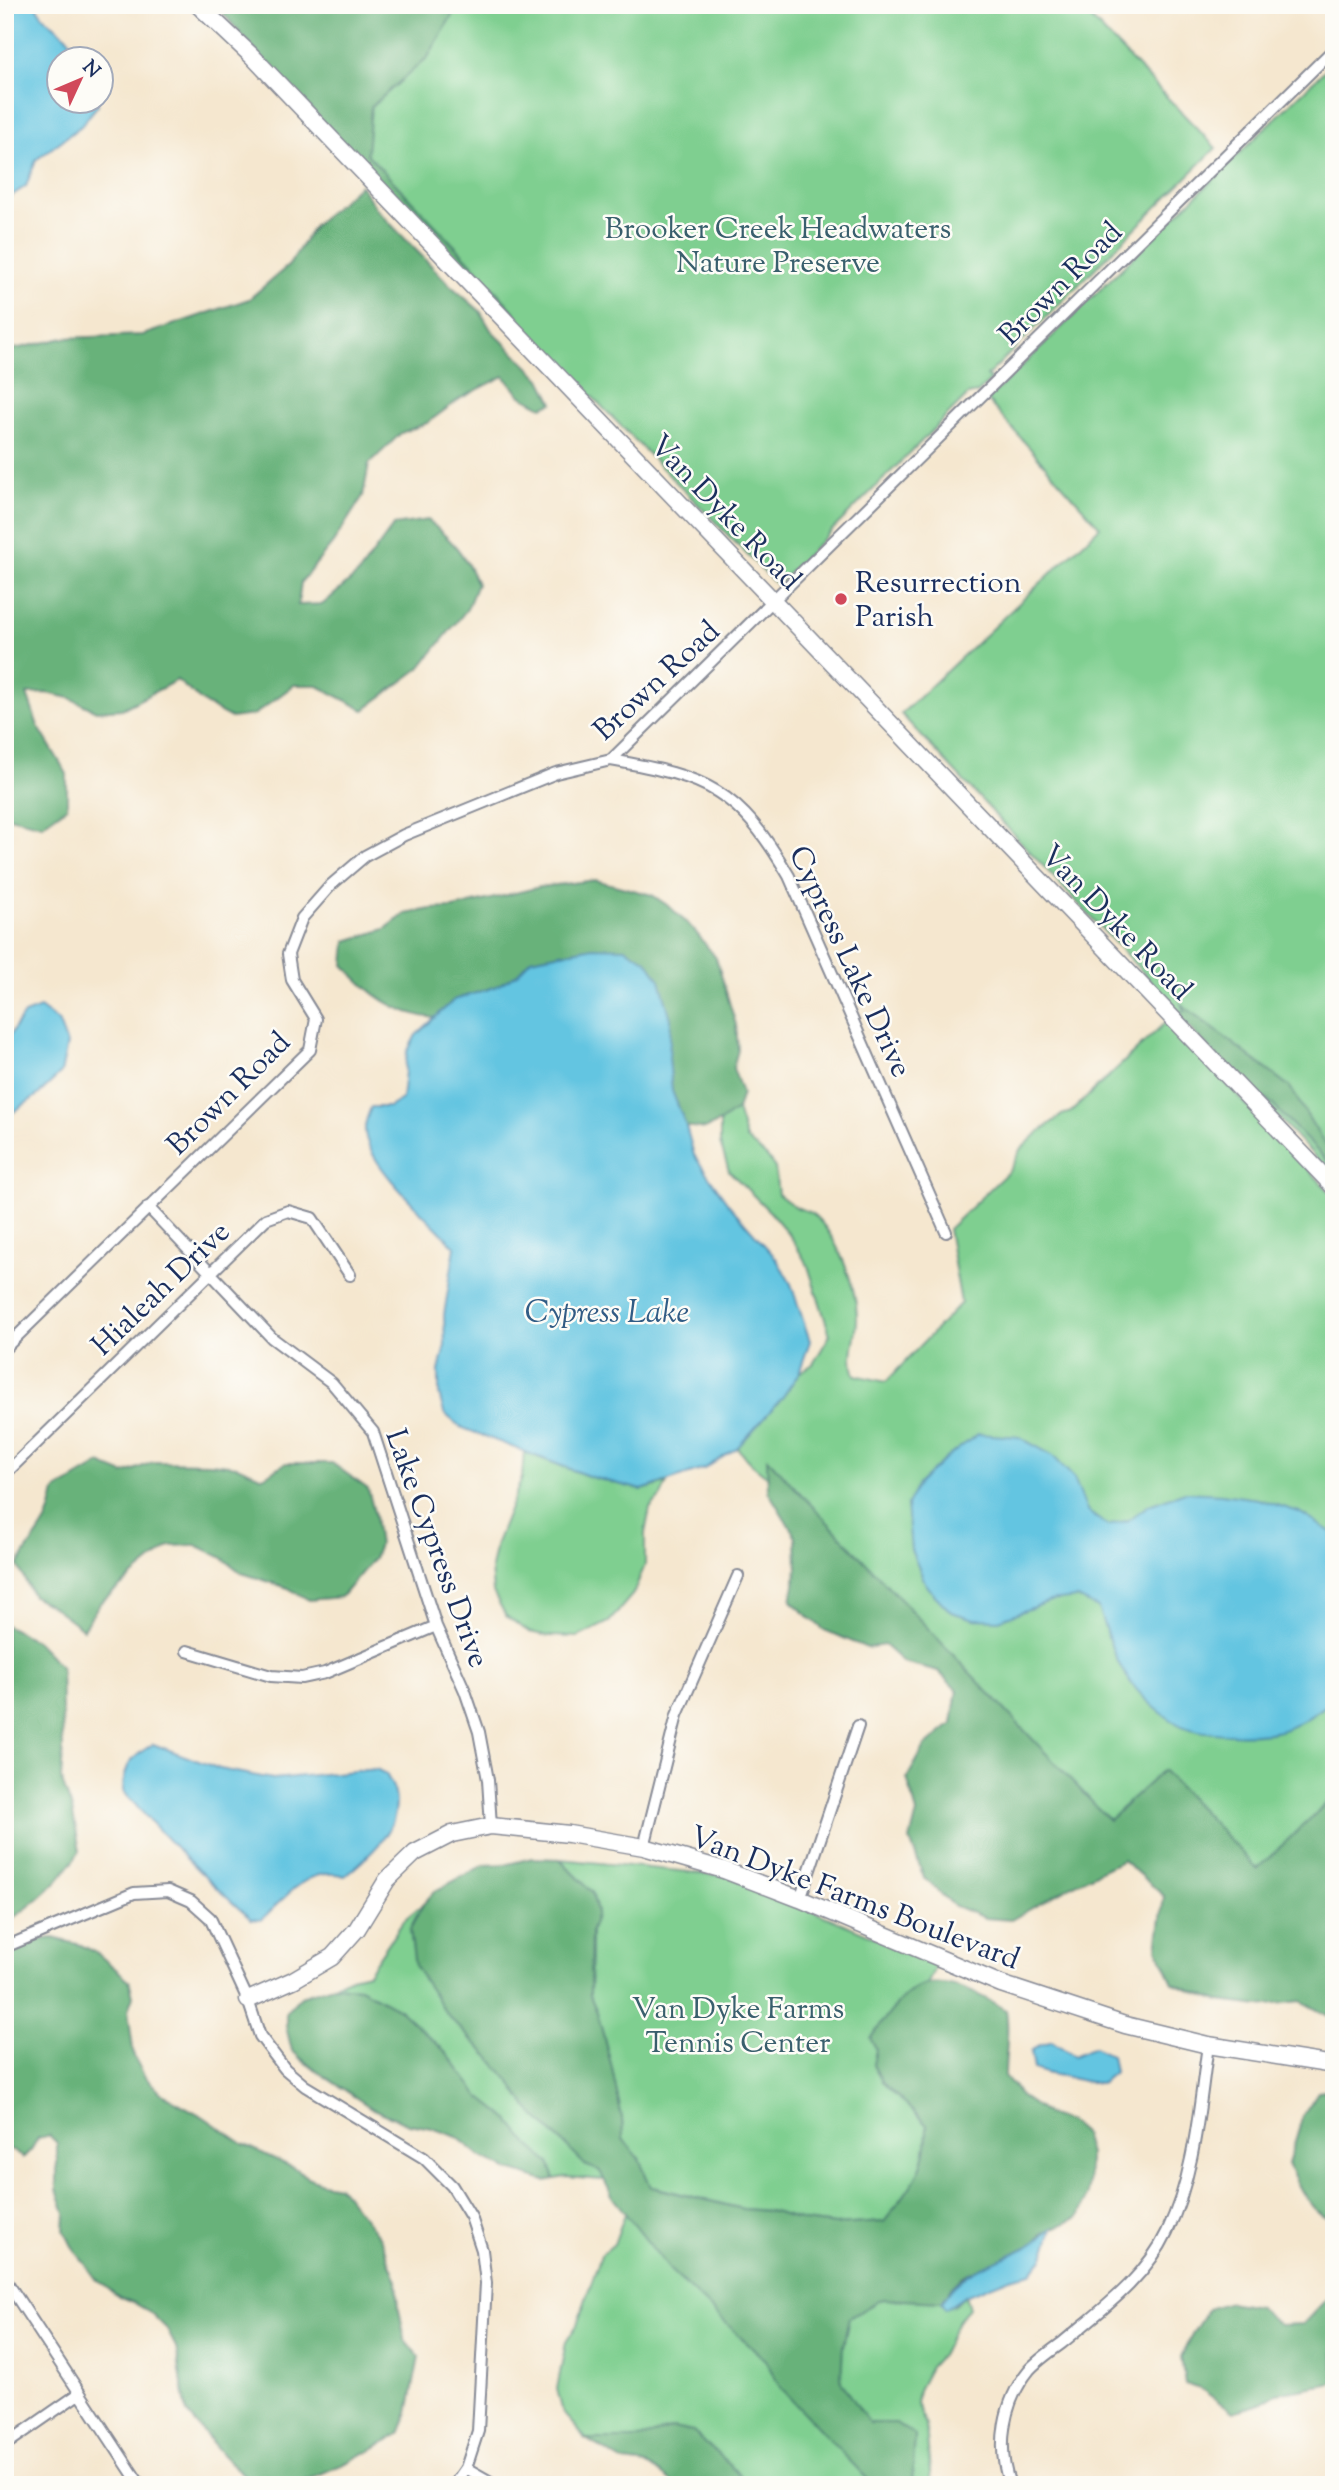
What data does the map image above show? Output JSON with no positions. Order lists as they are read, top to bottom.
{
  "streets": {
    "main road": ["Van Dyke Road", "Van Dyke Farms Boulevard"],
    "street": [
      "Brown Road",
      "Cypress Lake Drive",
      "Hialeah Drive",
      "Lake Cypress Drive"
    ]
  },
  "crossings": [
    ["Brown Road", "Van Dyke Road"],
    ["Brown Road", "Cypress Lake Drive"],
    ["Brown Road", "Lake Cypress Drive"],
    ["Hialeah Drive", "Lake Cypress Drive"],
    ["Lake Cypress Drive", "Van Dyke Farms Boulevard"]
  ],
  "water": ["Cypress Lake"],
  "parks": ["Brooker Creek Headwaters Nature Preserve", "Van Dyke Farms Tennis Center"],
  "places": ["Resurrection Parish"],
  "north": "top right"
}
